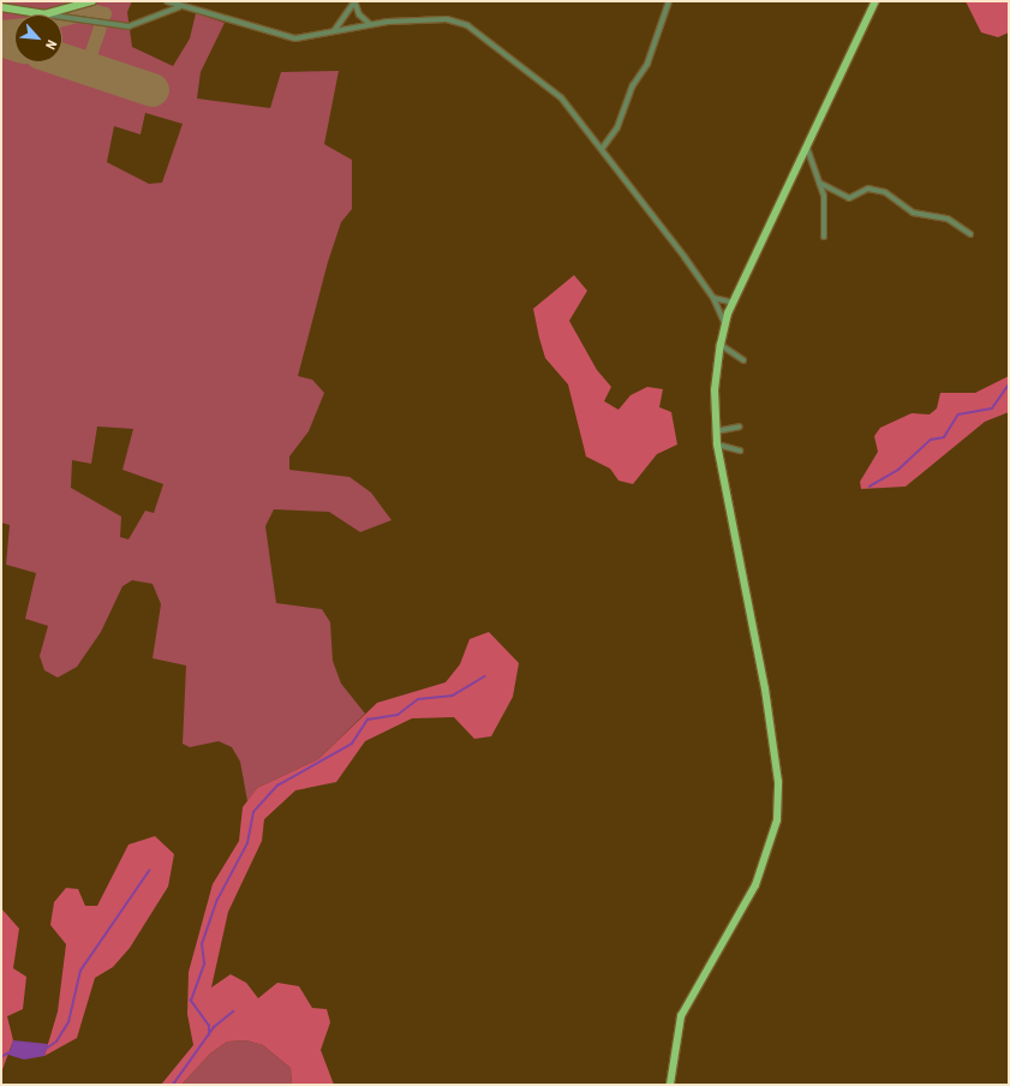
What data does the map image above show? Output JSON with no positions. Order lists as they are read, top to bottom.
{
  "north": "bottom right"
}
